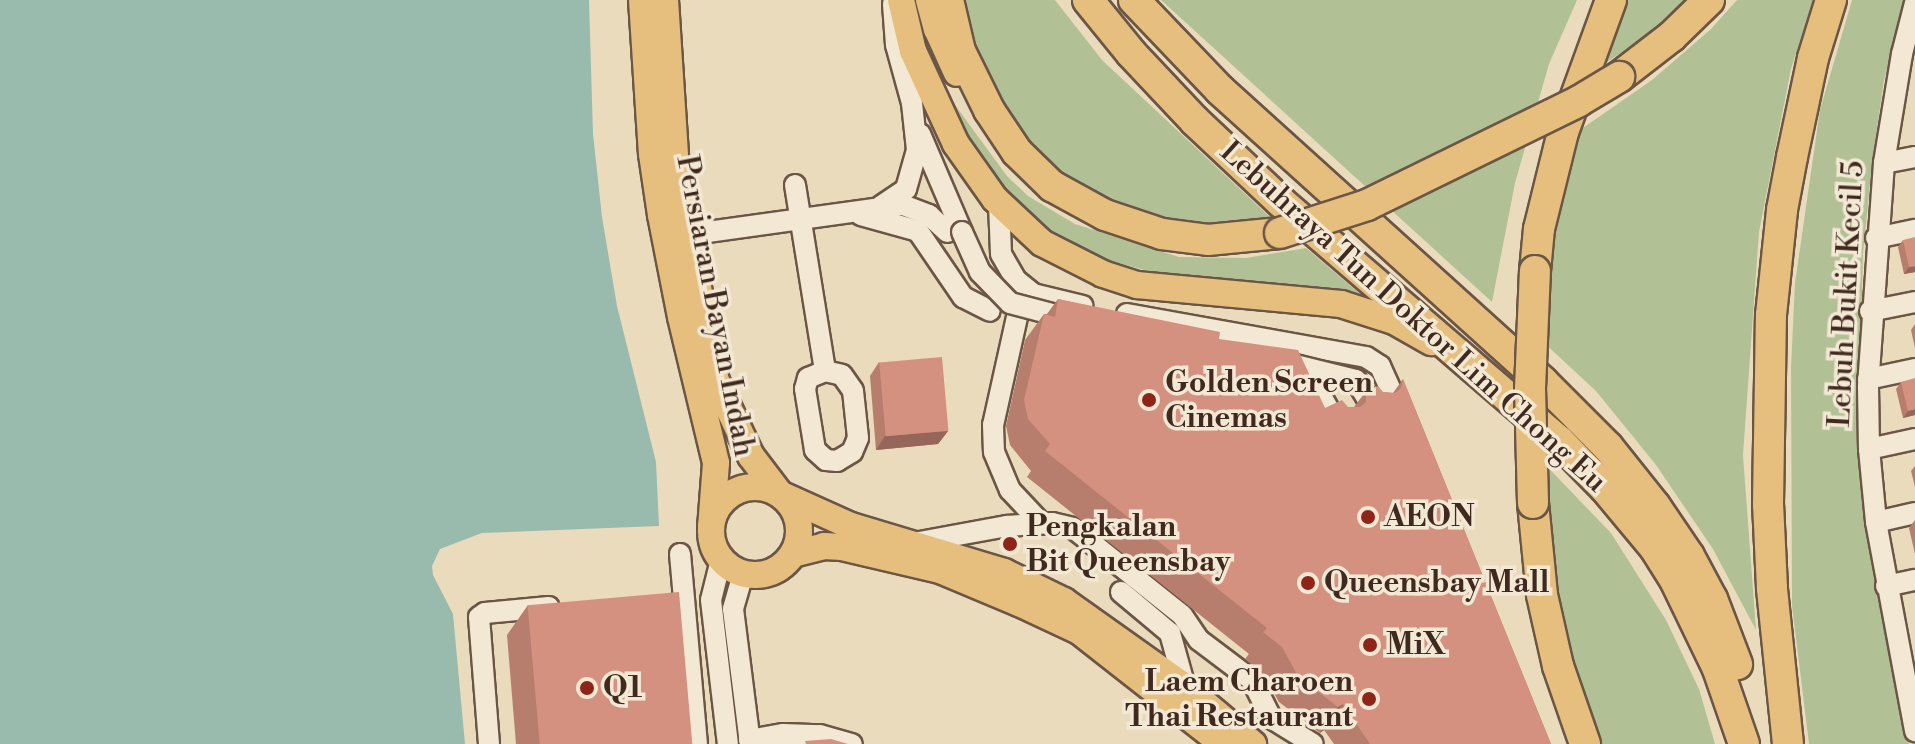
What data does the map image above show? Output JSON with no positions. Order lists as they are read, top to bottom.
{
  "streets": {
    "highway": ["Lebuhraya Tun Doktor Lim Chong Eu"],
    "main road": ["Persiaran Bayan Indah"],
    "street": ["Lebuh Bukit Kecil 5"]
  },
  "places": [
    "Golden Screen Cinemas",
    "AEON",
    "Pengkalan Bit Queensbay",
    "Queensbay Mall",
    "MiX",
    "Q1",
    "Laem Charoen Thai Restaurant"
  ]
}
